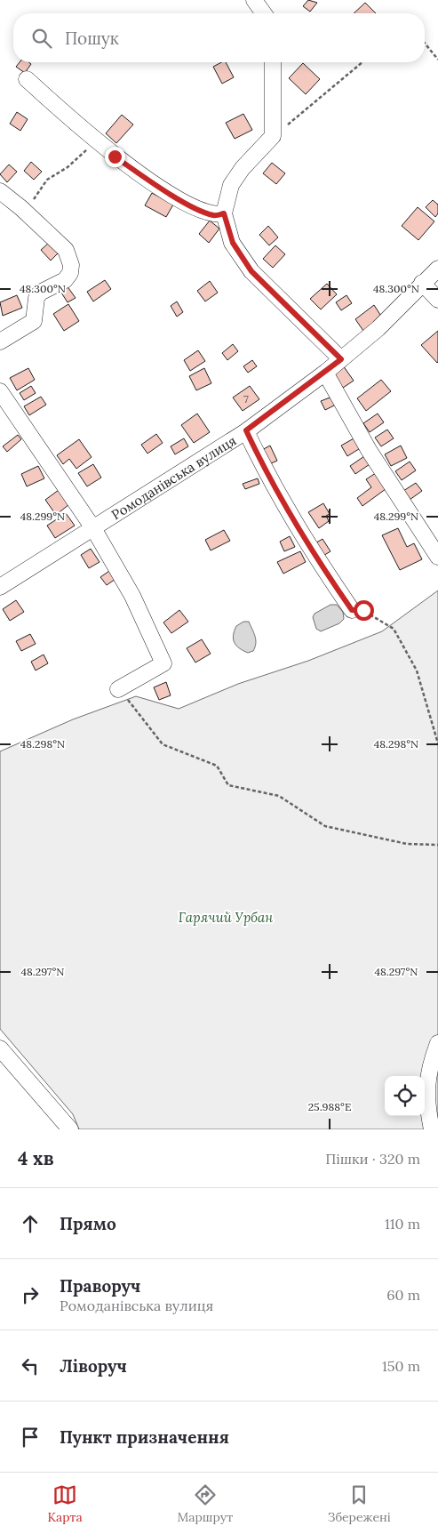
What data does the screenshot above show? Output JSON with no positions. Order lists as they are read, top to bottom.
{
  "streets": {
    "street": ["Ромоданівська вулиця"]
  },
  "parks": ["Гарячий Урбан"],
  "house_numbers": ["7"],
  "page": {
    "search": "Пошук",
    "heading": ["4 хв", "Пішки · 320 m"],
    "list": [
      ["Прямо", "110 m"],
      ["Праворуч", "Ромоданівська вулиця", "60 m"],
      ["Ліворуч", "150 m"],
      "Пункт призначення"
    ],
    "nav": ["Карта", "Маршрут", "Збережені"]
  },
  "coordinates": [
    "48.300°N",
    "48.299°N",
    "48.298°N",
    "48.297°N",
    "25.988°E"
  ]
}
